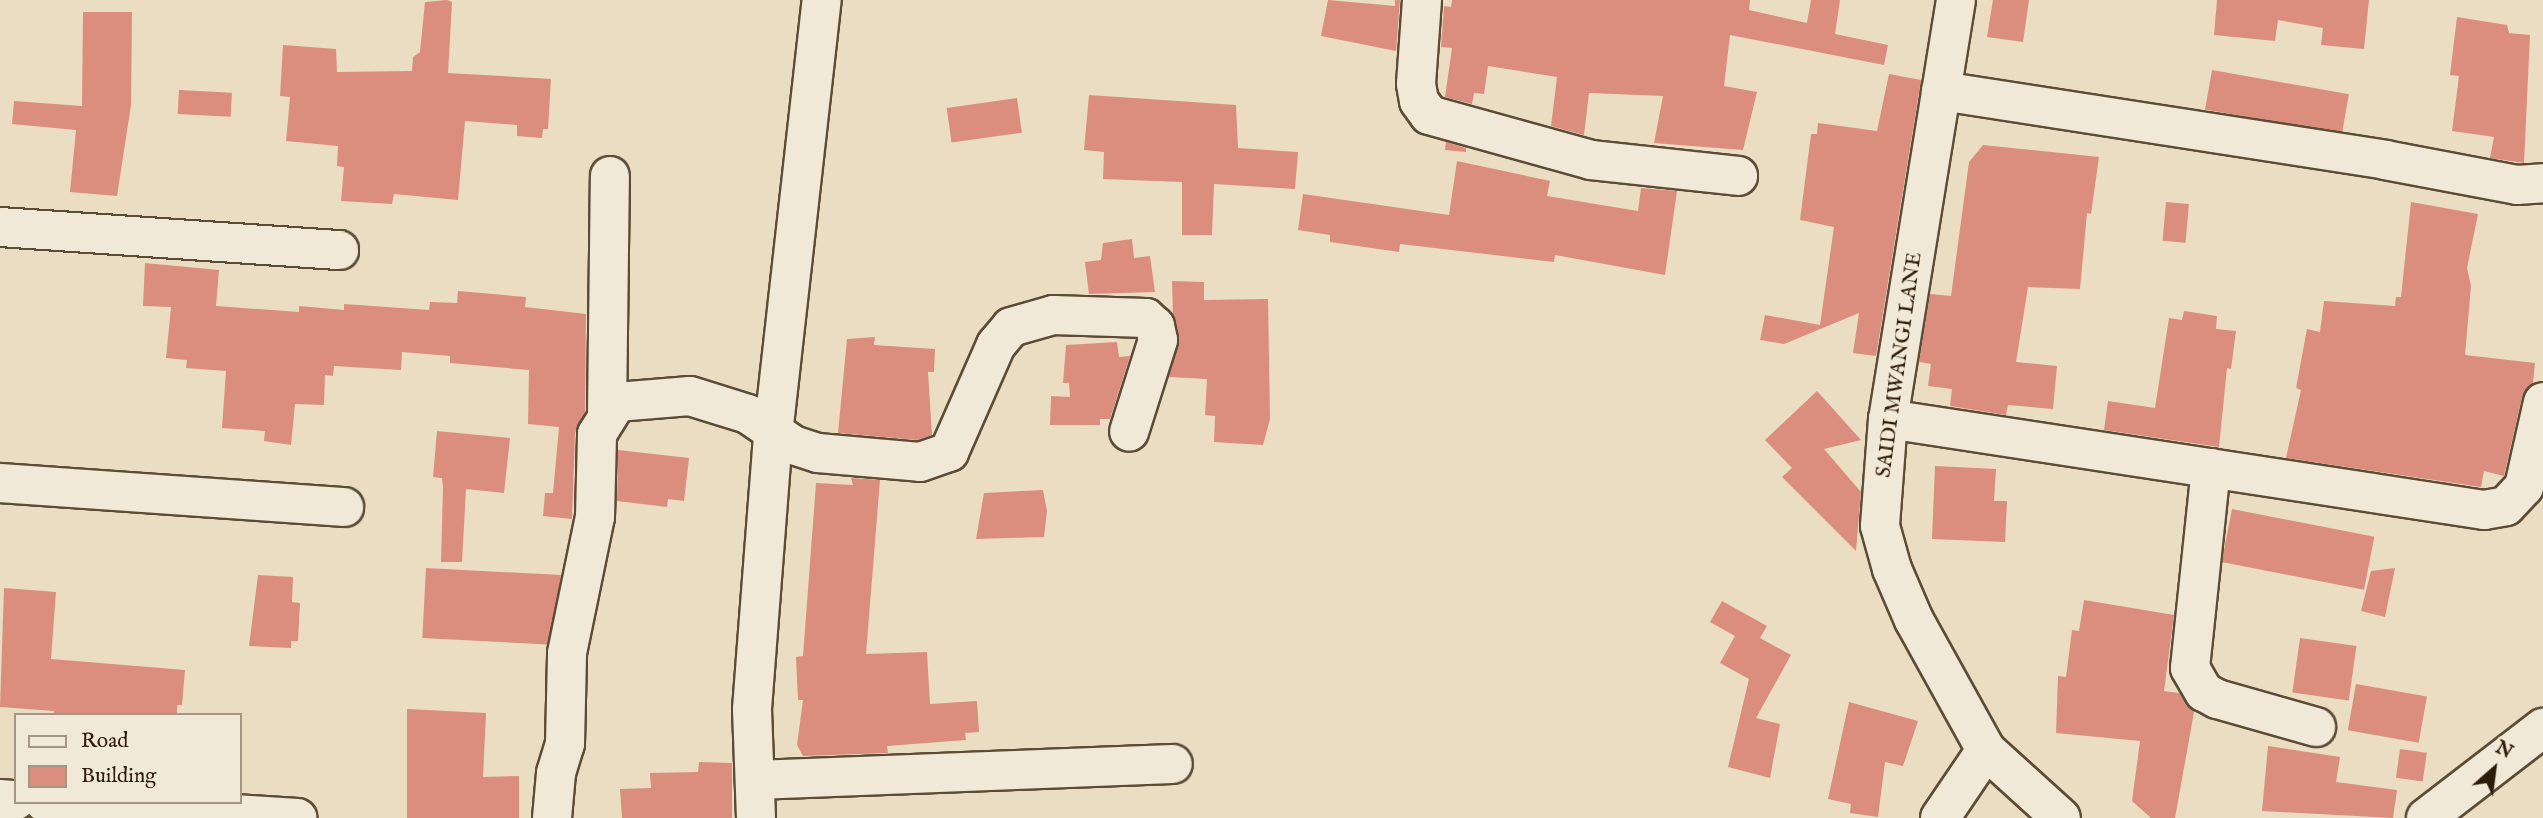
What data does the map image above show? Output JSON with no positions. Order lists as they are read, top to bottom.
{
  "streets": {
    "street": ["SAIDI MWANGI LANE"]
  },
  "legend": ["Road", "Building"],
  "north": "top right"
}
